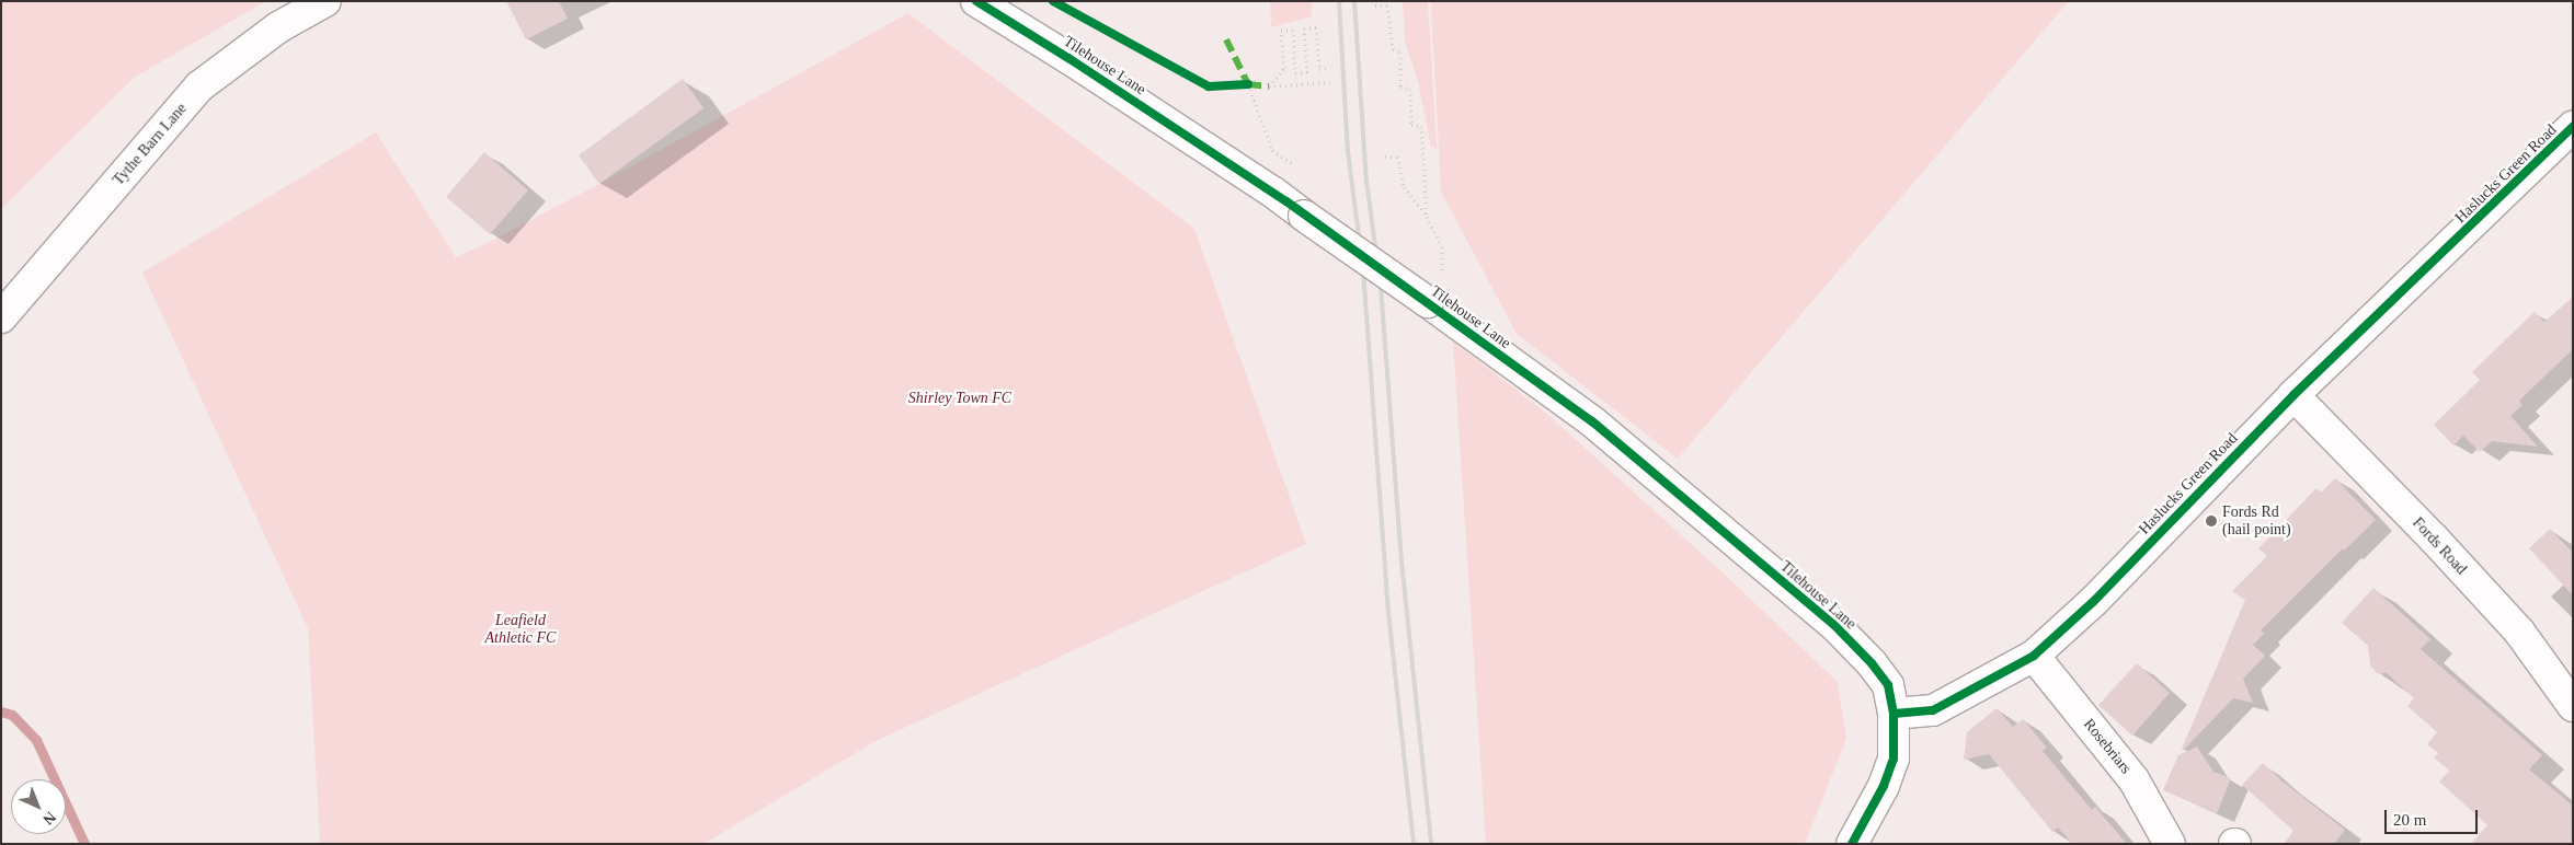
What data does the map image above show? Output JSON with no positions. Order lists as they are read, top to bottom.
{
  "streets": {
    "street": [
      "Tilehouse Lane",
      "Tythe Barn Lane",
      "Haslucks Green Road",
      "Fords Road",
      "Rosebriars"
    ]
  },
  "crossings": [
    ["Tilehouse Lane", "Haslucks Green Road"],
    ["Haslucks Green Road", "Fords Road"],
    ["Haslucks Green Road", "Rosebriars"]
  ],
  "parks": ["Shirley Town FC", "Leafield Athletic FC"],
  "places": ["Fords Rd (hail point)"],
  "scale_bar": "20 m",
  "north": "bottom right"
}
